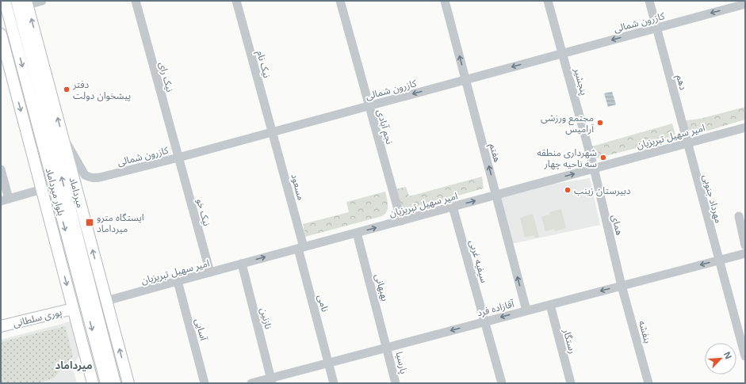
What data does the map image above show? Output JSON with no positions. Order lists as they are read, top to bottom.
{
  "streets": {
    "main road": ["بلوار میرداماد", "میرداماد", "پوری سلطانی"],
    "street": [
      "کازرون شمالی",
      "نیک نام",
      "نیک رای",
      "پنجشیر",
      "دهم",
      "نجم آبادی",
      "امیر سهیل تبریزیان",
      "هفتم",
      "مسعود",
      "مهرداد جنوبی",
      "نیک خو",
      "همای",
      "سیفیه غربی",
      "بهبهانی",
      "نامی",
      "آقازاده فرد",
      "نازنین",
      "آسایی",
      "بنفشه",
      "رستگار",
      "پارسیا"
    ]
  },
  "crossings": [
    ["کازرون شمالی", "نیک نام"],
    ["کازرون شمالی", "نیک رای"],
    ["کازرون شمالی", "پنجشیر"],
    ["کازرون شمالی", "دهم"],
    ["کازرون شمالی", "نجم آبادی"],
    ["کازرون شمالی", "هفتم"],
    ["کازرون شمالی", "مسعود"],
    ["کازرون شمالی", "میرداماد"],
    ["کازرون شمالی", "نیک خو"],
    ["نیک نام", "مسعود"],
    ["نیک رای", "نیک خو"],
    ["پنجشیر", "امیر سهیل تبریزیان"],
    ["پنجشیر", "همای"],
    ["دهم", "امیر سهیل تبریزیان"],
    ["دهم", "مهرداد جنوبی"],
    ["نجم آبادی", "امیر سهیل تبریزیان"],
    ["امیر سهیل تبریزیان", "هفتم"],
    ["امیر سهیل تبریزیان", "مسعود"],
    ["امیر سهیل تبریزیان", "میرداماد"],
    ["امیر سهیل تبریزیان", "مهرداد جنوبی"],
    ["امیر سهیل تبریزیان", "نیک خو"],
    ["امیر سهیل تبریزیان", "همای"],
    ["امیر سهیل تبریزیان", "سیفیه غربی"],
    ["امیر سهیل تبریزیان", "بهبهانی"],
    ["امیر سهیل تبریزیان", "نامی"],
    ["امیر سهیل تبریزیان", "نازنین"],
    ["امیر سهیل تبریزیان", "آسایی"],
    ["هفتم", "آقازاده فرد"],
    ["مسعود", "نامی"],
    ["مهرداد جنوبی", "آقازاده فرد"],
    ["همای", "آقازاده فرد"],
    ["همای", "بنفشه"],
    ["سیفیه غربی", "آقازاده فرد"],
    ["بهبهانی", "آقازاده فرد"],
    ["بهبهانی", "پارسیا"],
    ["نامی", "آقازاده فرد"],
    ["آقازاده فرد", "نازنین"],
    ["آقازاده فرد", "بنفشه"],
    ["آقازاده فرد", "رستگار"],
    ["آقازاده فرد", "پارسیا"]
  ],
  "one_way": [
    "کازرون شمالی",
    "امیر سهیل تبریزیان",
    "هفتم",
    "آقازاده فرد"
  ],
  "districts": ["میرداماد"],
  "places": {
    "other": [
      "دفتر پیشخوان دولت",
      "مجتمع ورزشی آرامیس",
      "شهرداری منطقه سه ناحیه چهار",
      "دبیرستان زینب"
    ],
    "transit": ["ایستگاه مترو میرداماد"]
  },
  "north": "top right"
}
